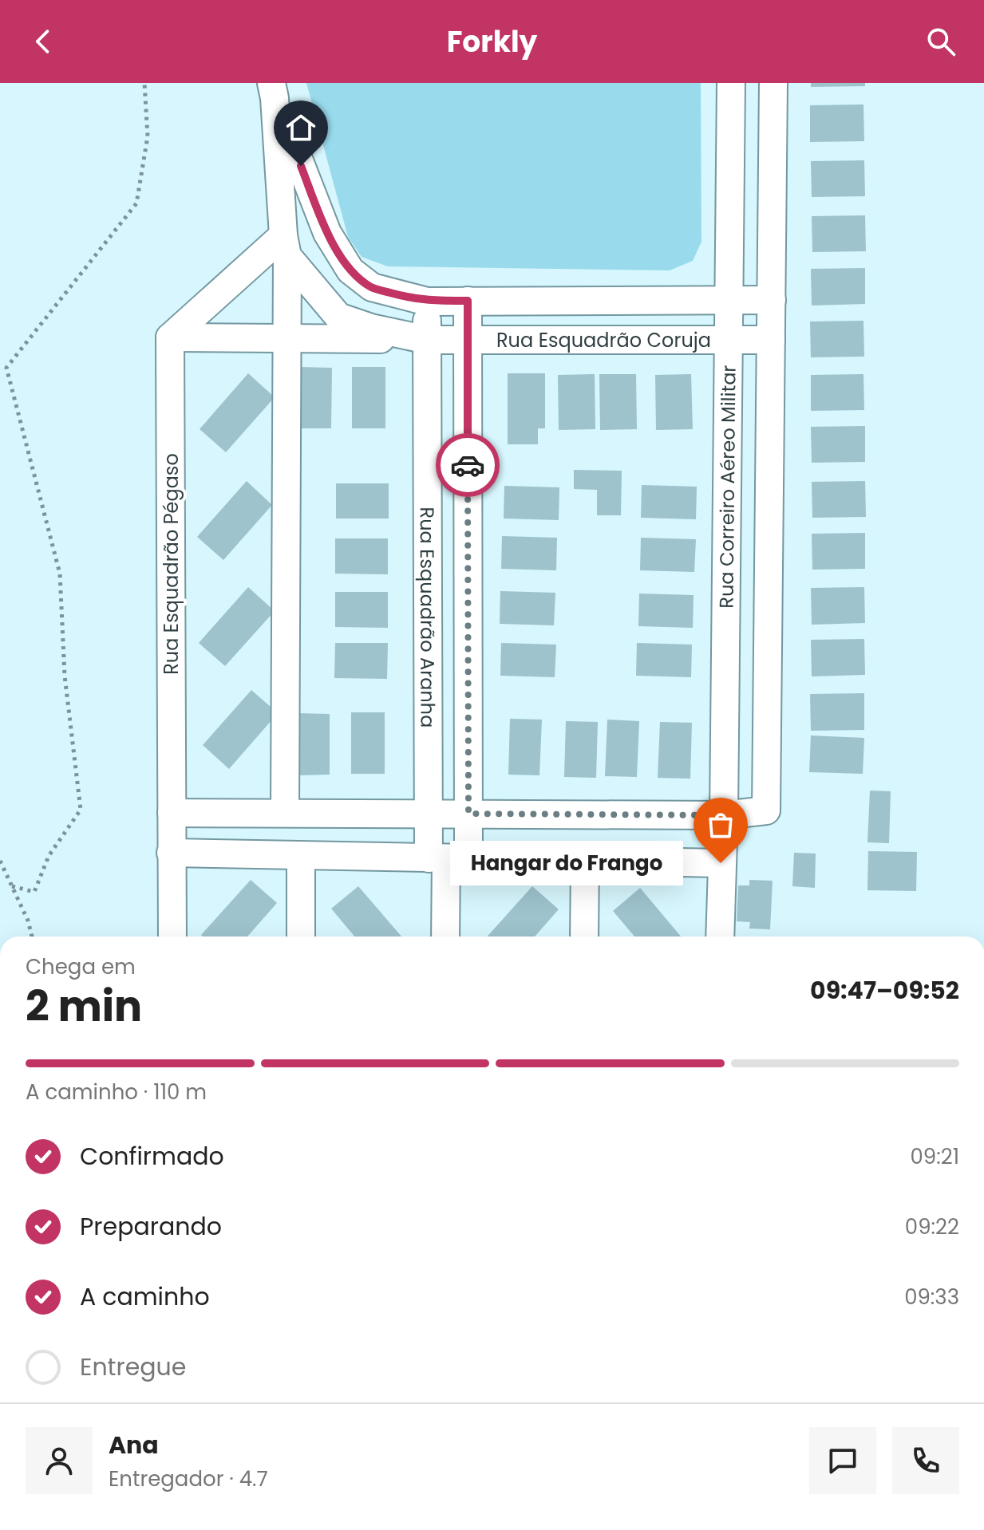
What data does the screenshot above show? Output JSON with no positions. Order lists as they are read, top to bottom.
{
  "streets": {
    "street": [
      "Rua Esquadrão Coruja",
      "Rua Correiro Aéreo Militar",
      "Rua Esquadrão Pégaso",
      "Rua Esquadrão Aranha"
    ]
  },
  "crossings": [
    ["Rua Esquadrão Coruja", "Rua Correiro Aéreo Militar"],
    ["Rua Esquadrão Coruja", "Rua Esquadrão Aranha"]
  ],
  "places": ["Hangar do Frango"],
  "page": {
    "header": "Forkly",
    "bubble": "Hangar do Frango",
    "heading": ["2 min", "Chega em", "09:47–09:52"],
    "panel": ["Ana", "Entregador · 4.7"],
    "bar": "A caminho · 110 m",
    "list": [
      ["Confirmado", "09:21"],
      ["Preparando", "09:22"],
      ["A caminho", "09:33"],
      "Entregue"
    ]
  }
}
